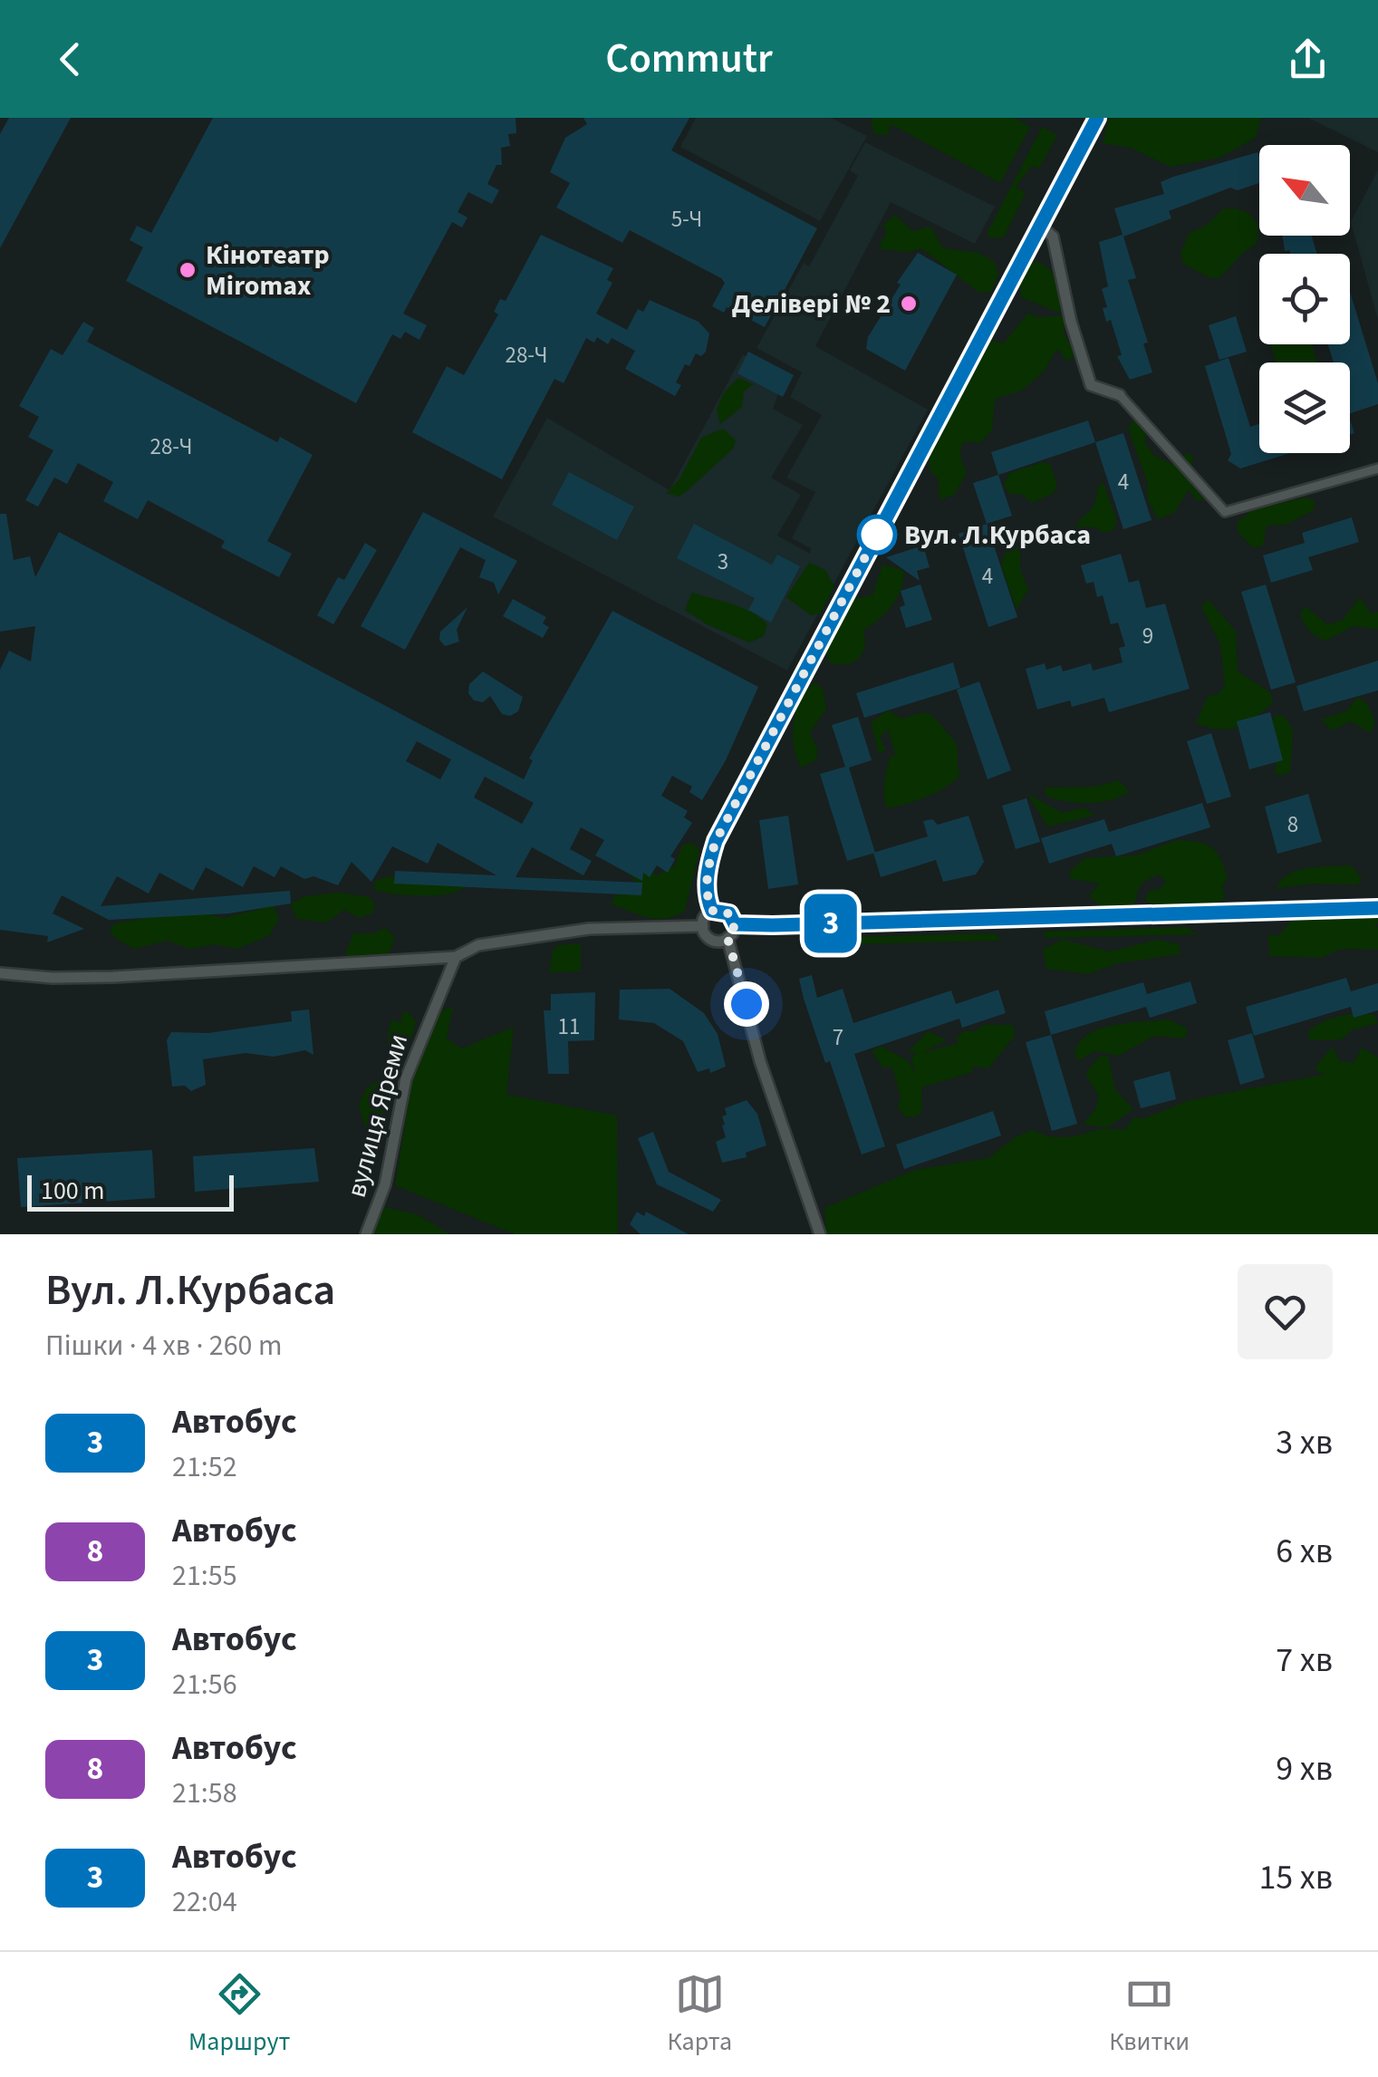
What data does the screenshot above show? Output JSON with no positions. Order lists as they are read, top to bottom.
{
  "streets": {
    "street": ["вулиця Яреми"]
  },
  "places": ["Кінотеатр Miromax", "Делівері № 2", "Вул. Л.Курбаса"],
  "lines": ["bus line 3"],
  "house_numbers": [
    "5-Ч",
    "28-Ч",
    "28-Ч",
    "4",
    "3",
    "4",
    "9",
    "8",
    "11",
    "7"
  ],
  "scale_bar": "100 m",
  "north": "top left",
  "page": {
    "header": "Commutr",
    "on_map": "3",
    "scale": "100 m",
    "heading": ["Вул. Л.Курбаса", "Пішки · 4 хв · 260 m"],
    "list": [
      {
        "mark": "3",
        "name": "Автобус",
        "note": "21:52",
        "value": "3 хв"
      },
      {
        "mark": "8",
        "name": "Автобус",
        "note": "21:55",
        "value": "6 хв"
      },
      {
        "mark": "3",
        "name": "Автобус",
        "note": "21:56",
        "value": "7 хв"
      },
      {
        "mark": "8",
        "name": "Автобус",
        "note": "21:58",
        "value": "9 хв"
      },
      {
        "mark": "3",
        "name": "Автобус",
        "note": "22:04",
        "value": "15 хв"
      }
    ],
    "tabs": ["Маршрут", "Карта", "Квитки"]
  }
}
